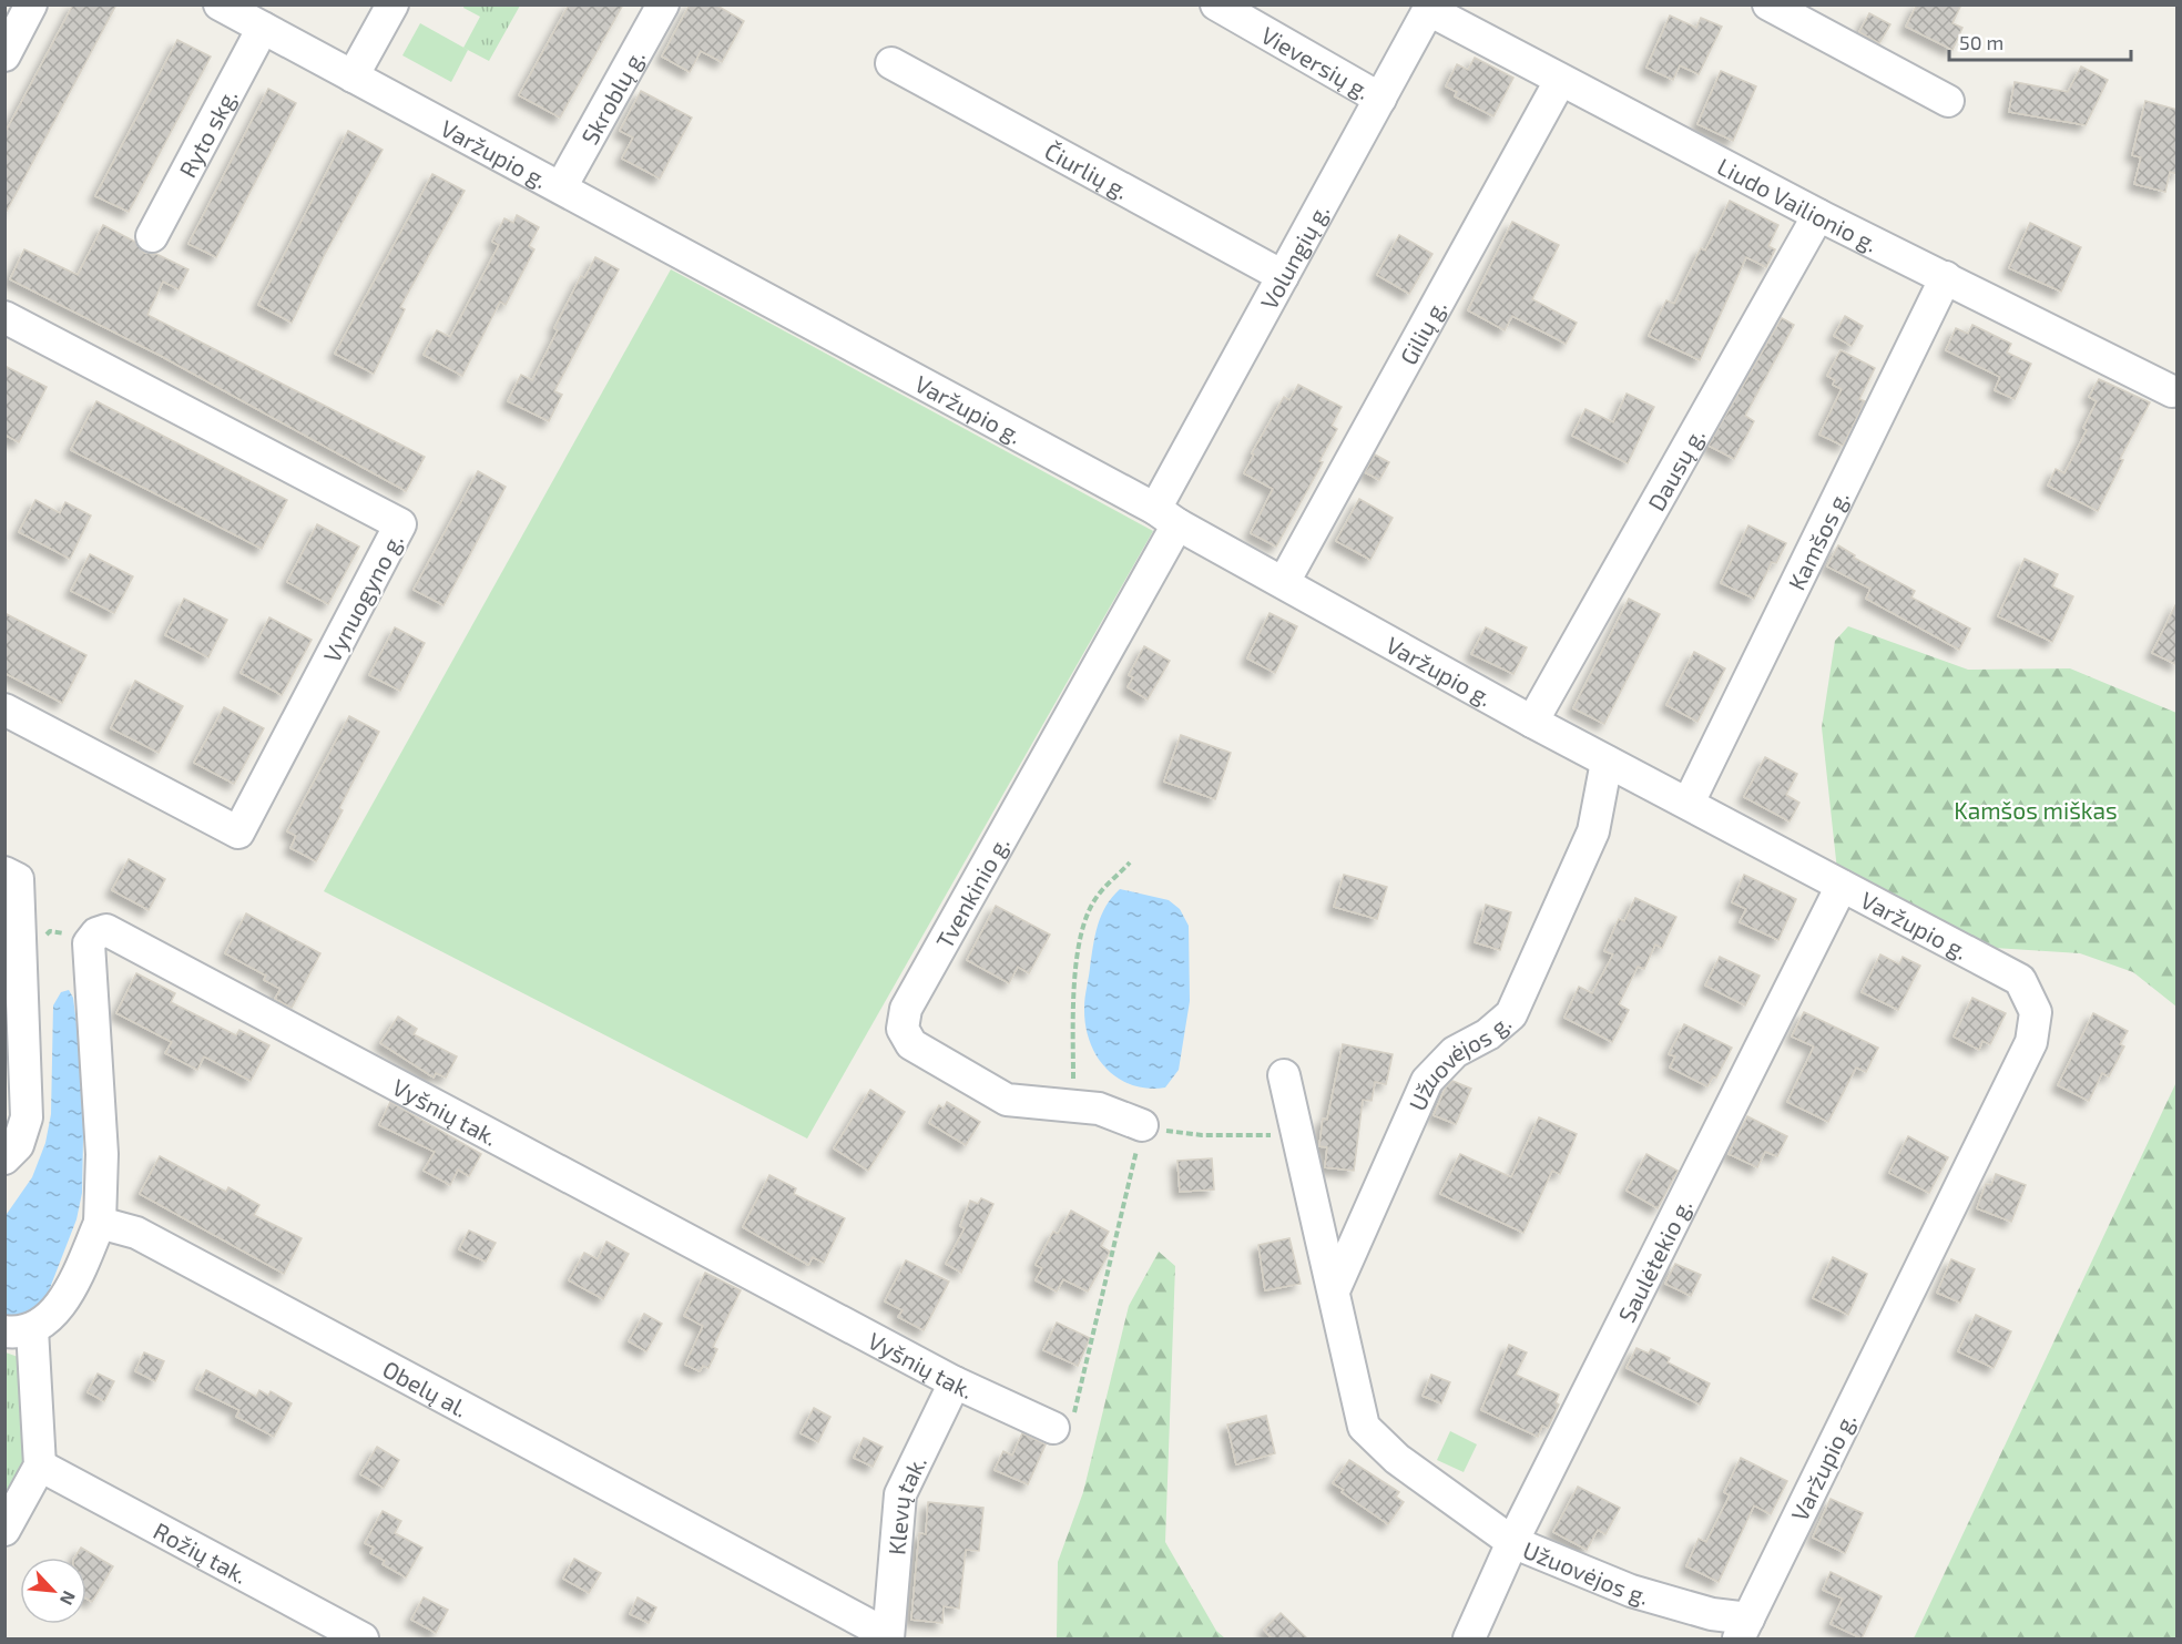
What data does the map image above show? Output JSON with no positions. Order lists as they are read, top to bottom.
{
  "streets": {
    "street": [
      "Vieversių g.",
      "Skroblų g.",
      "Ryto skg.",
      "Varžupio g.",
      "Čiurlių g.",
      "Liudo Vailionio g.",
      "Volungių g.",
      "Gilių g.",
      "Dausų g.",
      "Kamšos g.",
      "Vynuogyno g.",
      "Tvenkinio g.",
      "Užuovėjos g.",
      "Vyšnių tak.",
      "Saulėtekio g.",
      "Obelų al.",
      "Klevų tak.",
      "Rožių tak."
    ]
  },
  "crossings": [
    ["Vieversių g.", "Volungių g."],
    ["Skroblų g.", "Varžupio g."],
    ["Ryto skg.", "Varžupio g."],
    ["Varžupio g.", "Volungių g."],
    ["Varžupio g.", "Gilių g."],
    ["Varžupio g.", "Dausų g."],
    ["Varžupio g.", "Kamšos g."],
    ["Varžupio g.", "Tvenkinio g."],
    ["Varžupio g.", "Užuovėjos g."],
    ["Varžupio g.", "Saulėtekio g."],
    ["Čiurlių g.", "Volungių g."],
    ["Liudo Vailionio g.", "Volungių g."],
    ["Liudo Vailionio g.", "Gilių g."],
    ["Liudo Vailionio g.", "Dausų g."],
    ["Liudo Vailionio g.", "Kamšos g."],
    ["Volungių g.", "Tvenkinio g."],
    ["Užuovėjos g.", "Saulėtekio g."],
    ["Vyšnių tak.", "Klevų tak."],
    ["Obelų al.", "Klevų tak."]
  ],
  "parks": ["Kamšos miškas"],
  "scale_bar": "50 m",
  "north": "bottom right"
}
